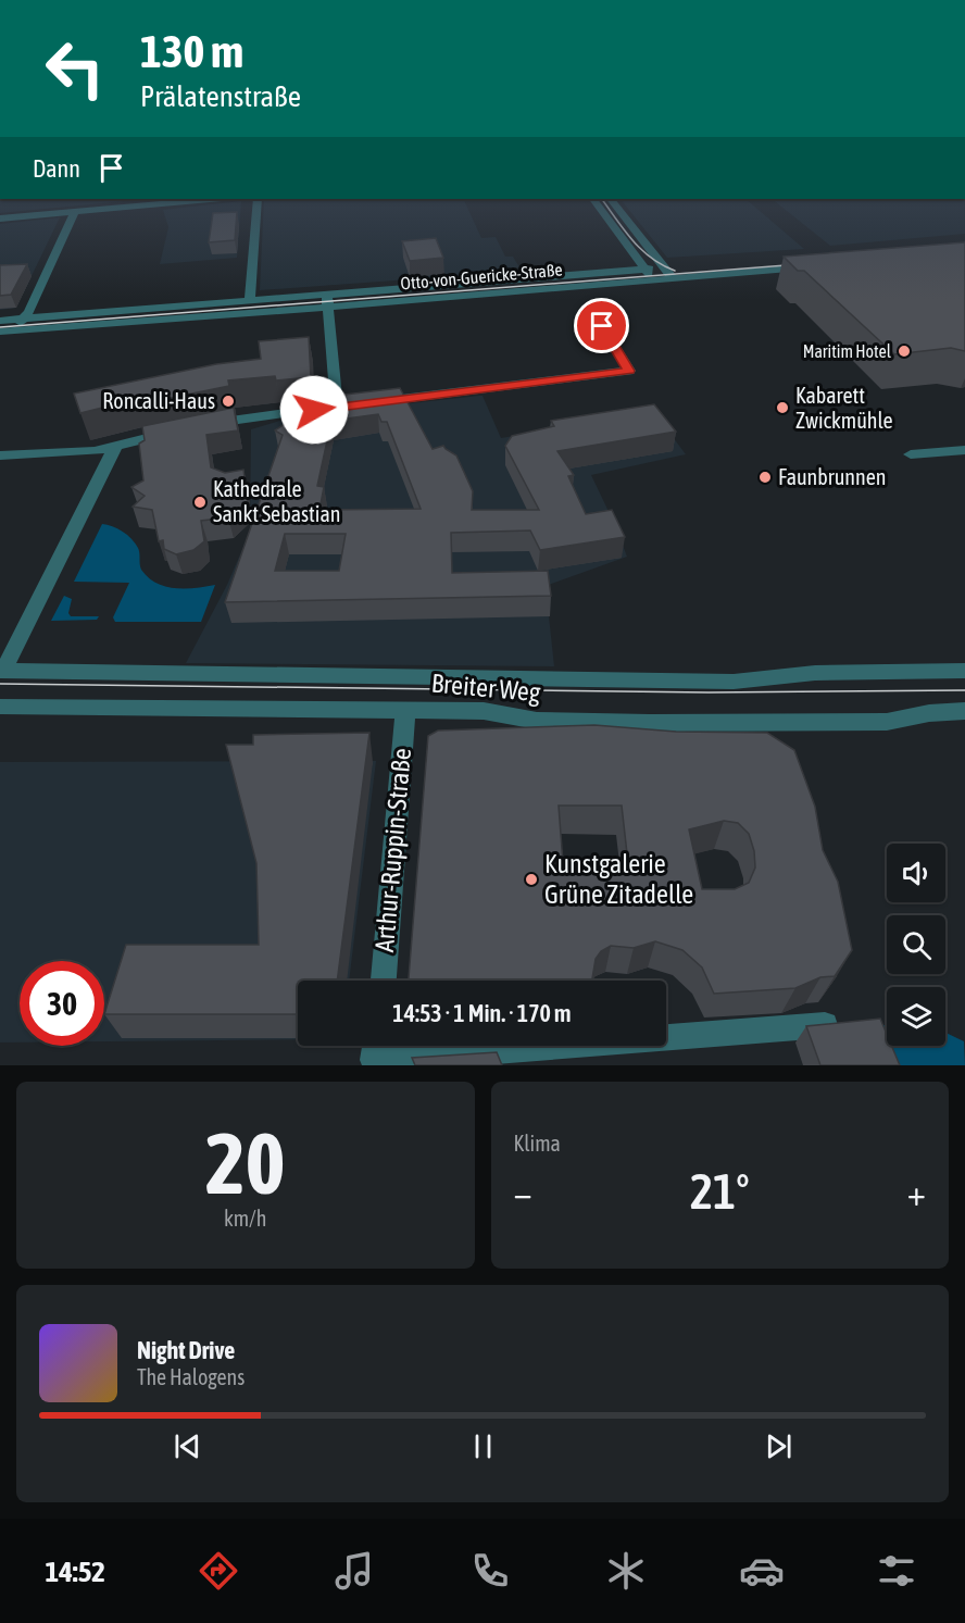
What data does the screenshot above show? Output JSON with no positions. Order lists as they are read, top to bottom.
{
  "streets": {
    "street": ["Otto-von-Guericke-Straße", "Breiter Weg", "Arthur-Ruppin-Straße"]
  },
  "crossings": [
    ["Breiter Weg", "Arthur-Ruppin-Straße"]
  ],
  "places": [
    "Maritim Hotel",
    "Roncalli-Haus",
    "Kabarett Zwickmühle",
    "Faunbrunnen",
    "Kathedrale Sankt Sebastian",
    "Kunstgalerie Grüne Zitadelle"
  ],
  "page": {
    "turn": ["130 m", "Prälatenstraße"],
    "then": "Dann",
    "limit": "30",
    "trip": "14:53 · 1 Min. · 170 m",
    "tile": [
      ["20", "km/h"],
      "Klima"
    ],
    "heat": ["−", "21°", "+"],
    "song": ["Night Drive", "The Halogens"],
    "tabs": "14:52"
  }
}
